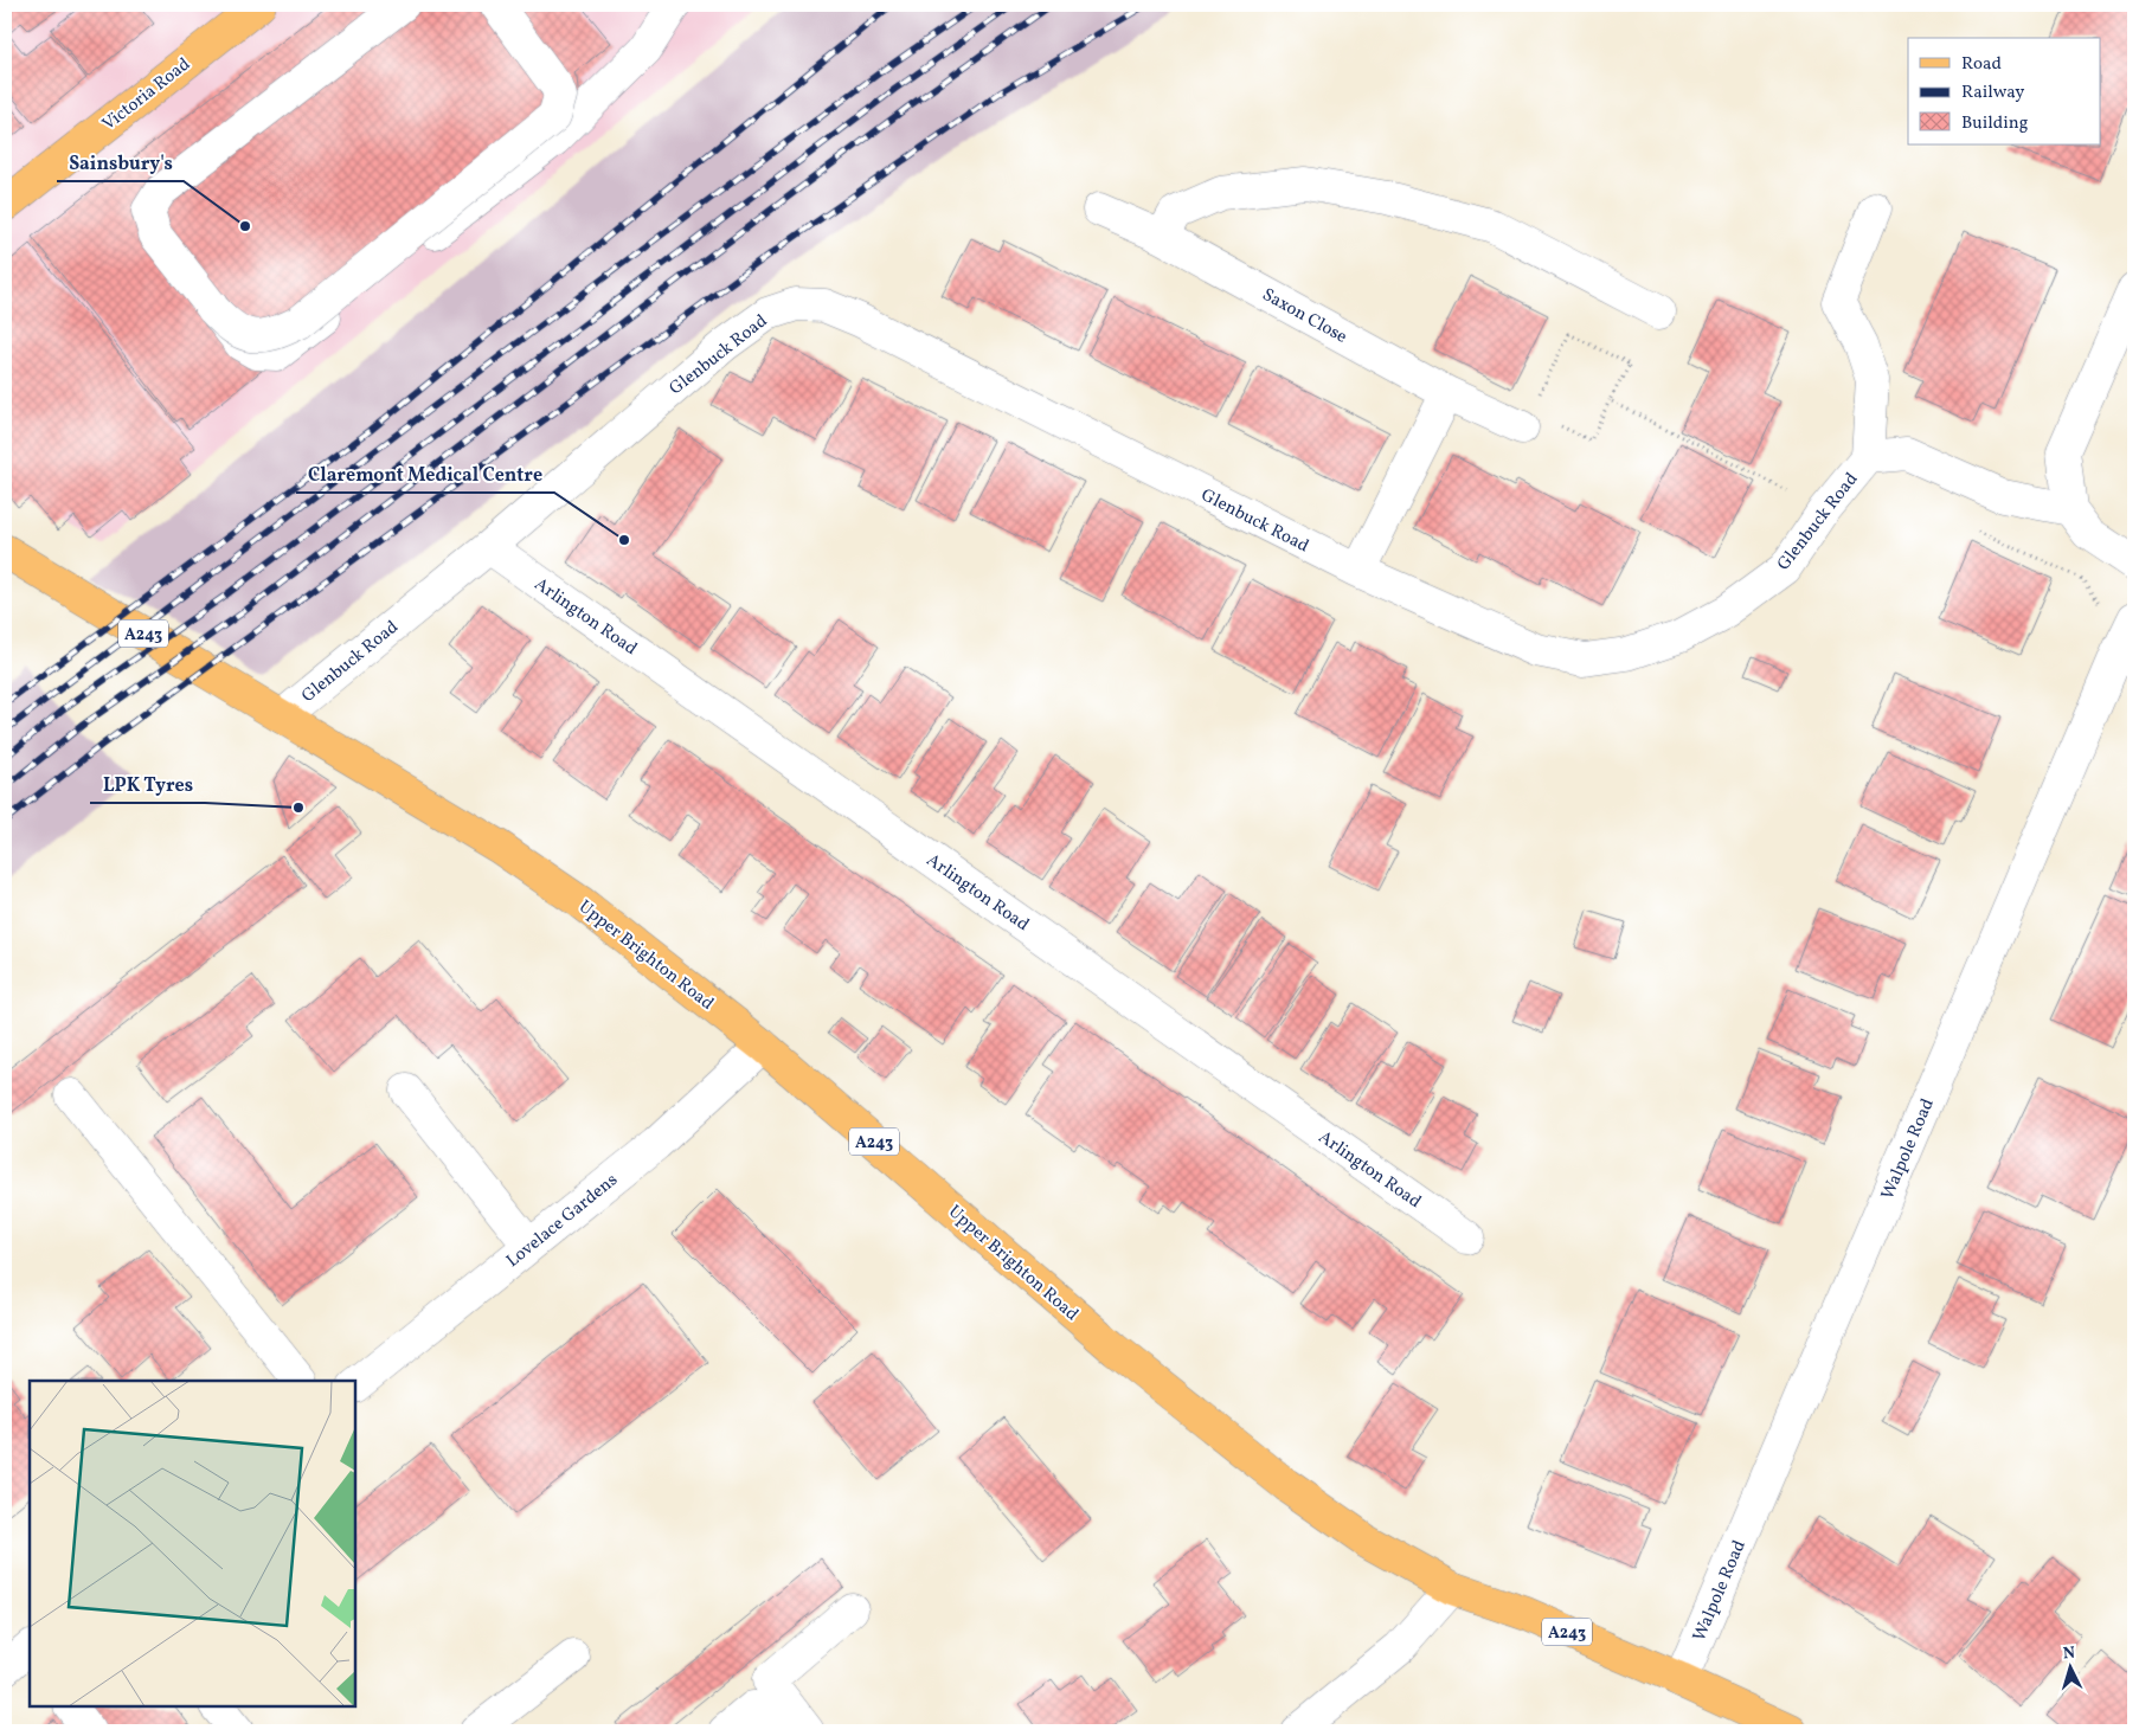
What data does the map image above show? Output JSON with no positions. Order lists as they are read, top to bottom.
{
  "streets": {
    "main road": ["Victoria Road", "A243", "Upper Brighton Road"],
    "street": [
      "Saxon Close",
      "Glenbuck Road",
      "Arlington Road",
      "Walpole Road",
      "Lovelace Gardens"
    ]
  },
  "crossings": [
    ["Glenbuck Road", "Arlington Road"],
    ["Glenbuck Road", "A243"],
    ["Glenbuck Road", "Upper Brighton Road"],
    ["A243", "Upper Brighton Road"],
    ["Upper Brighton Road", "Walpole Road"],
    ["Upper Brighton Road", "Lovelace Gardens"]
  ],
  "places": ["Sainsbury's", "Claremont Medical Centre", "LPK Tyres"],
  "legend": ["Road", "Railway", "Building"],
  "north": "top"
}
